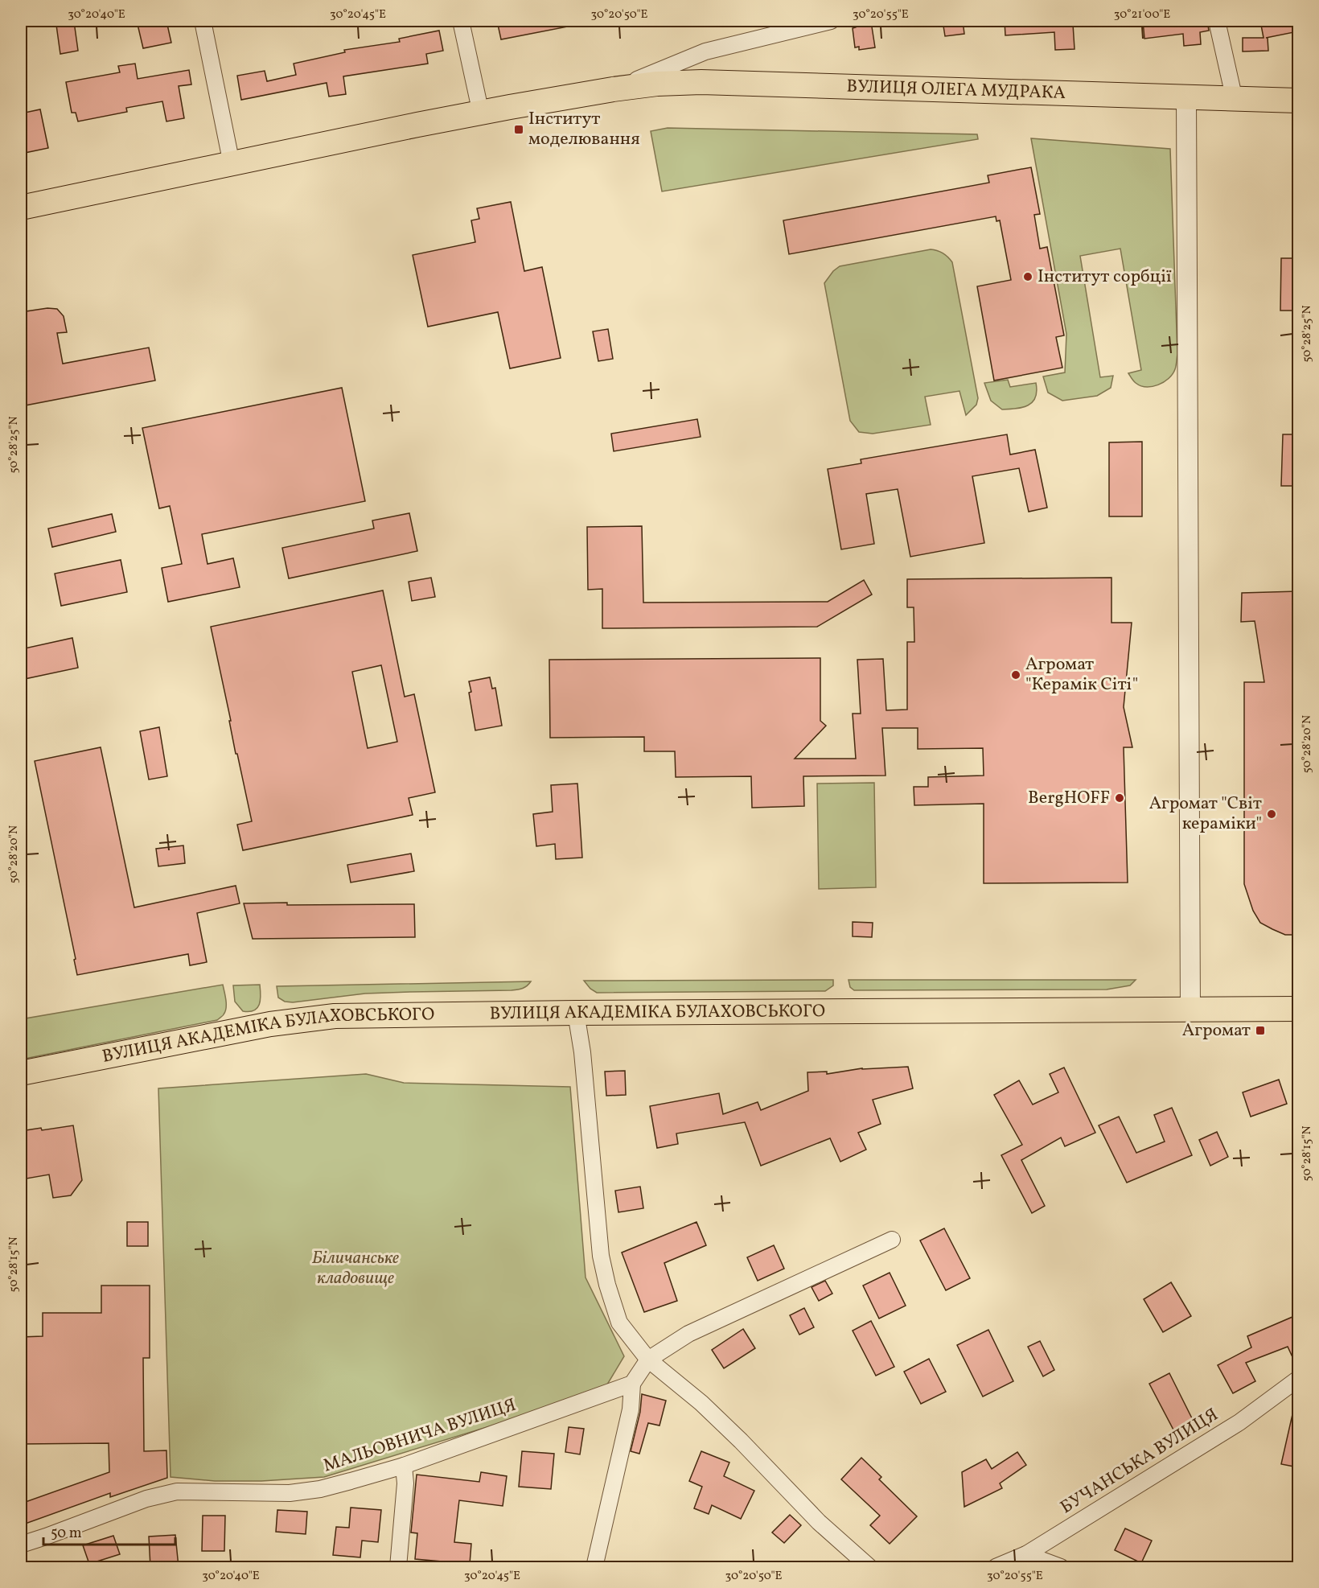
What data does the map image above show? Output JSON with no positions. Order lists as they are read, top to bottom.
{
  "streets": {
    "main road": ["ВУЛИЦЯ ОЛЕГА МУДРАКА", "ВУЛИЦЯ АКАДЕМІКА БУЛАХОВСЬКОГО"],
    "street": ["МАЛЬОВНИЧА ВУЛИЦЯ", "БУЧАНСЬКА ВУЛИЦЯ"]
  },
  "parks": ["Біличанське кладовище"],
  "places": {
    "transit": ["Інститут моделювання", "Агромат"],
    "other": [
      "Інститут сорбції",
      "Агромат \"Керамік Сіті\"",
      "BergHOFF",
      "Агромат \"Світ кераміки\""
    ]
  },
  "scale_bar": "50 m",
  "coordinates": [
    "30°20'40\"E",
    "30°20'45\"E",
    "30°20'50\"E",
    "30°20'55\"E",
    "30°21'00\"E",
    "50°28'25\"N",
    "50°28'20\"N",
    "50°28'15\"N"
  ]
}
